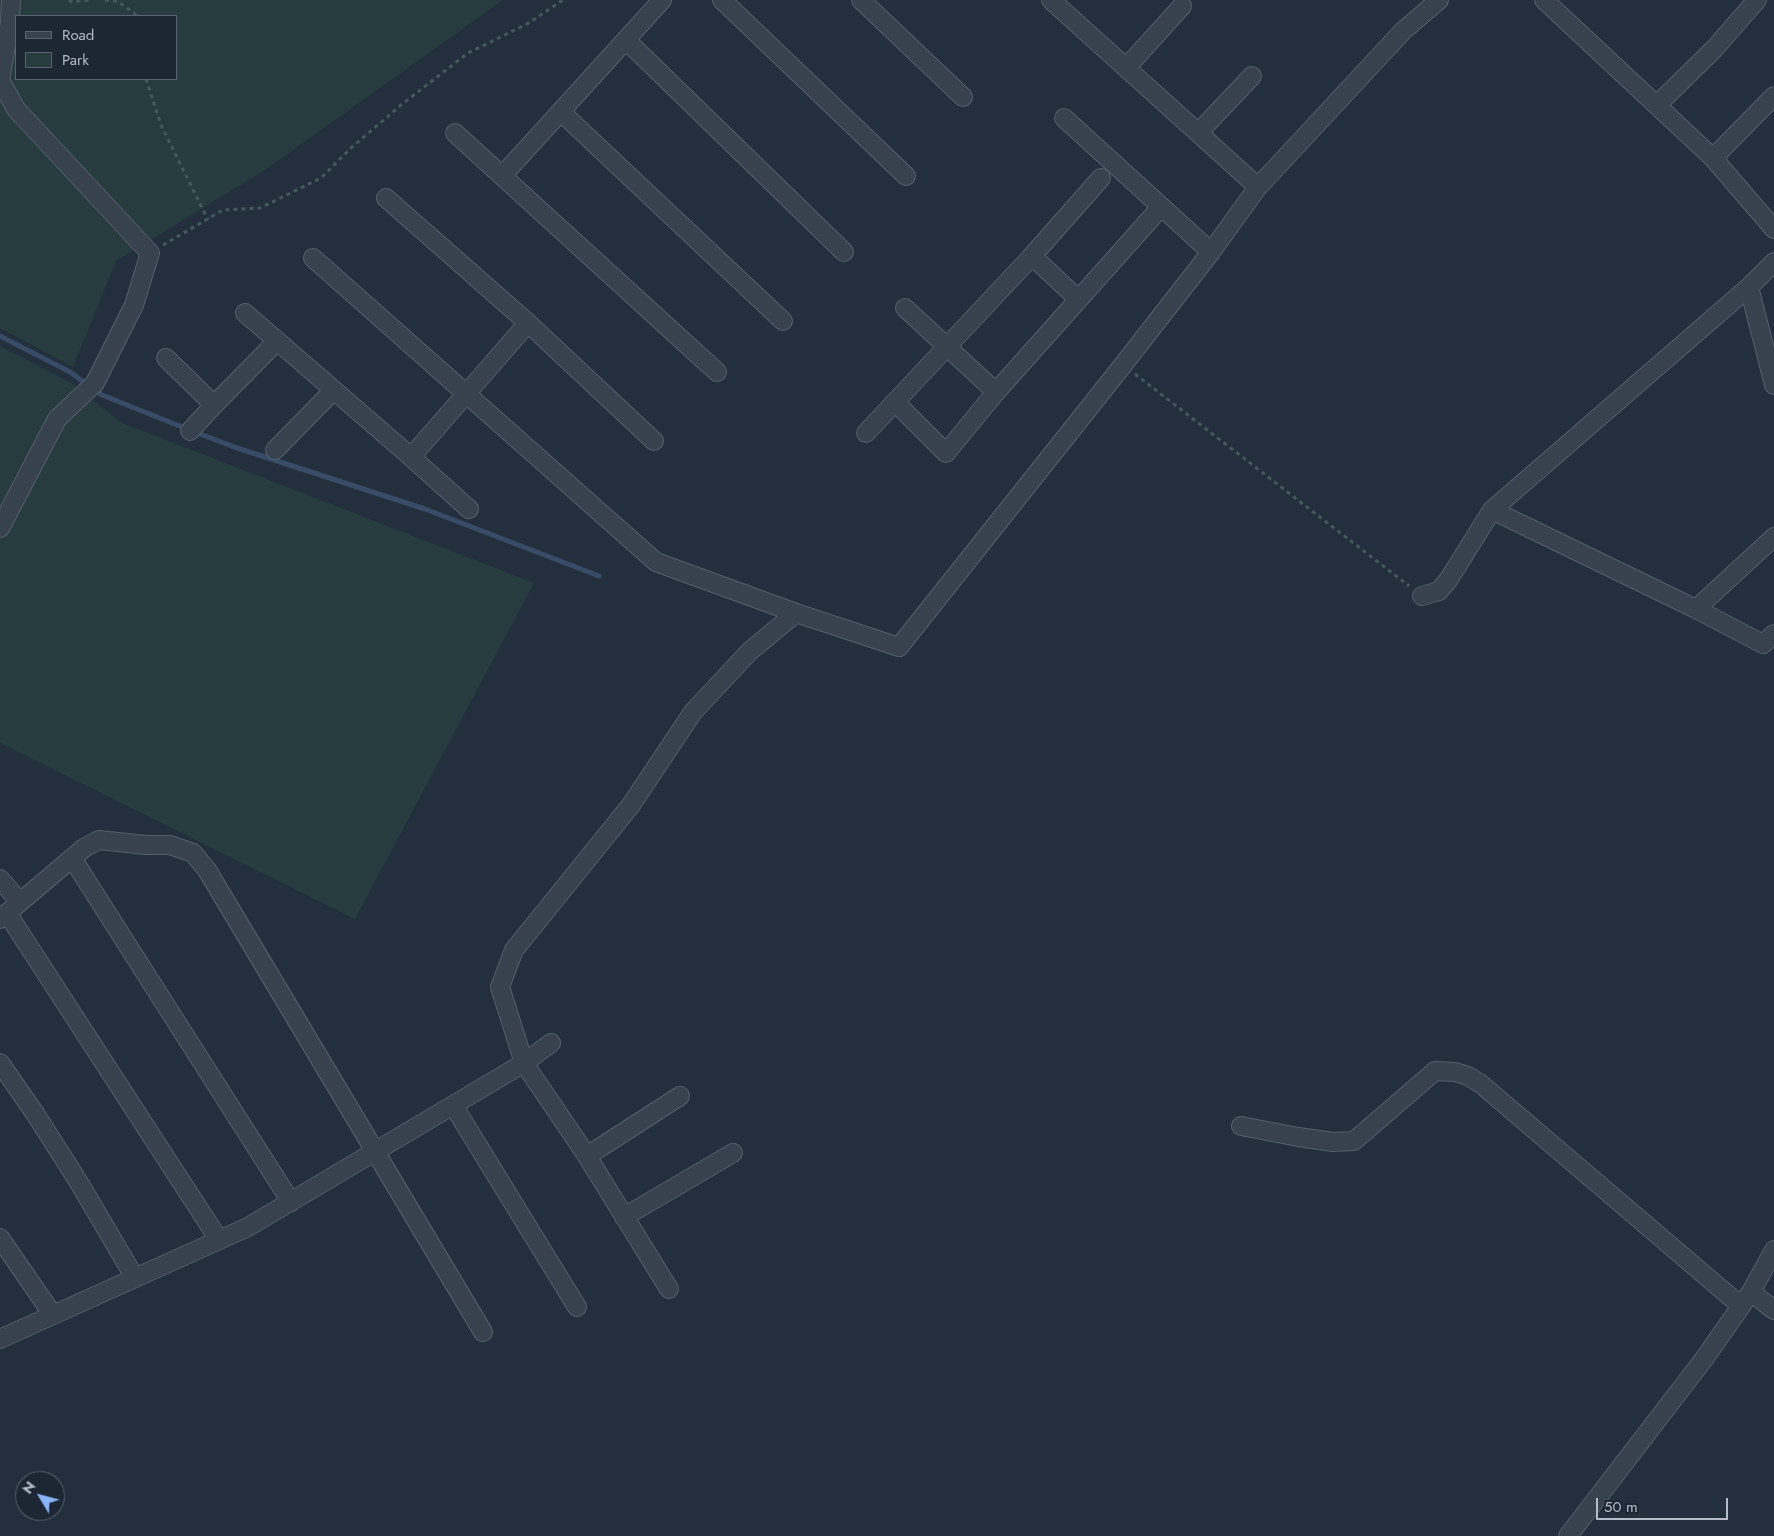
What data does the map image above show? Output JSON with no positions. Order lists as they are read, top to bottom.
{
  "legend": ["Road", "Park"],
  "scale_bar": "50 m",
  "north": "top left"
}
